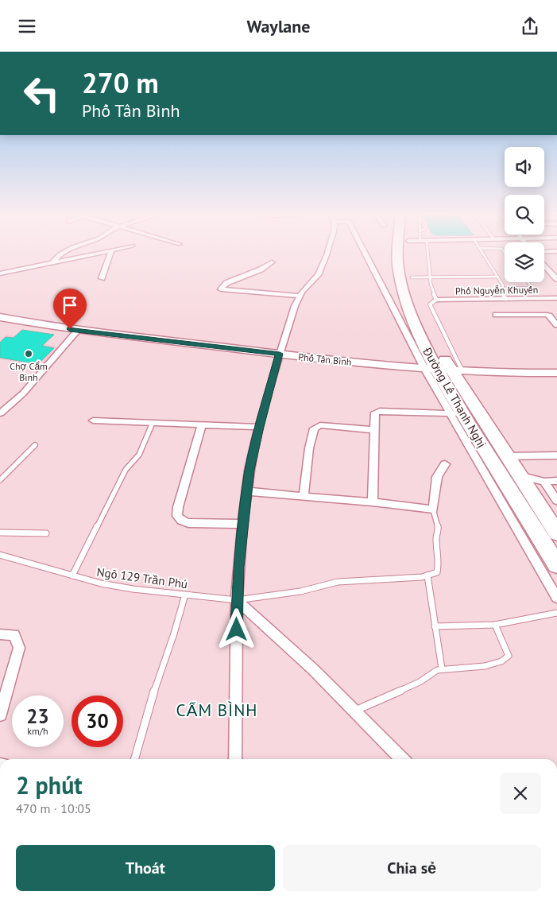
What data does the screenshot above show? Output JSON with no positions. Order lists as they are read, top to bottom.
{
  "streets": {
    "highway": ["Đường Lê Thanh Nghị"],
    "street": ["Phố Nguyễn Khuyến", "Phố Tân Bình"],
    "lane": ["Ngõ 129 Trần Phú"]
  },
  "crossings": [
    ["Phố Tân Bình", "Đường Lê Thanh Nghị"]
  ],
  "districts": ["CẨM BÌNH"],
  "places": ["Chợ Cẩm Bình"],
  "page": {
    "header": "Waylane",
    "turn": ["270 m", "Phố Tân Bình"],
    "speed": "23 km/h",
    "limit": "30",
    "heading": ["2 phút", "470 m · 10:05"],
    "buttons": ["Thoát", "Chia sẻ"]
  }
}
